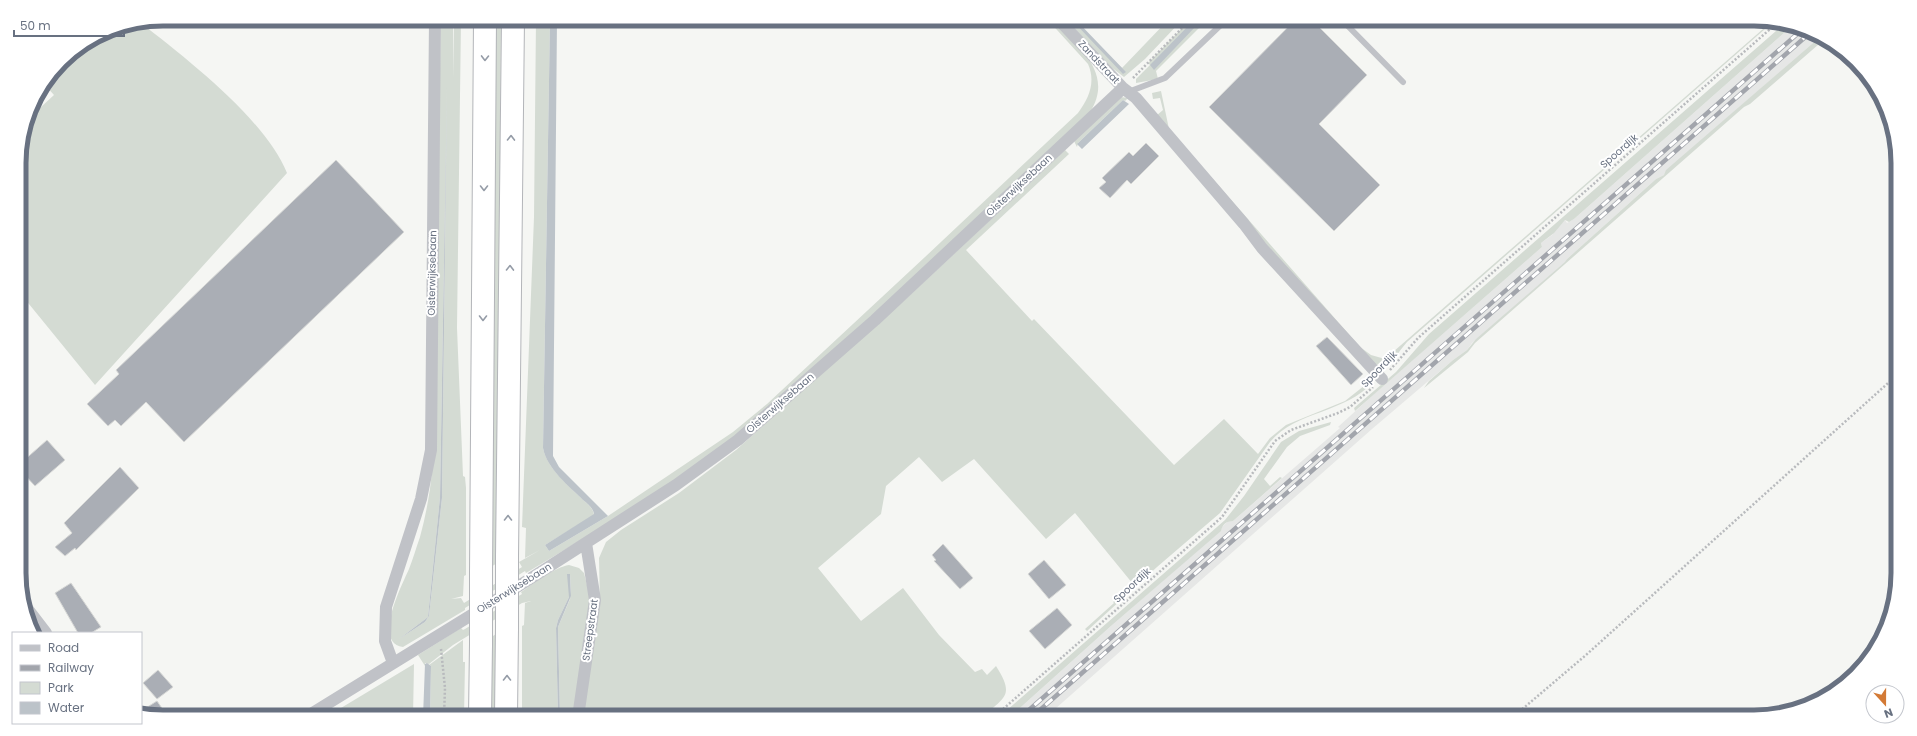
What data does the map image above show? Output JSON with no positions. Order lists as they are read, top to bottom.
{
  "streets": {
    "street": ["Zandstraat", "Oisterwijksebaan", "Streepstraat"],
    "path": ["Spoordijk"]
  },
  "crossings": [
    ["Zandstraat", "Spoordijk"],
    ["Zandstraat", "Oisterwijksebaan"],
    ["Oisterwijksebaan", "Streepstraat"]
  ],
  "legend": [
    "Road",
    "Railway",
    "Park",
    "Water"
  ],
  "scale_bar": "50 m",
  "north": "bottom"
}
